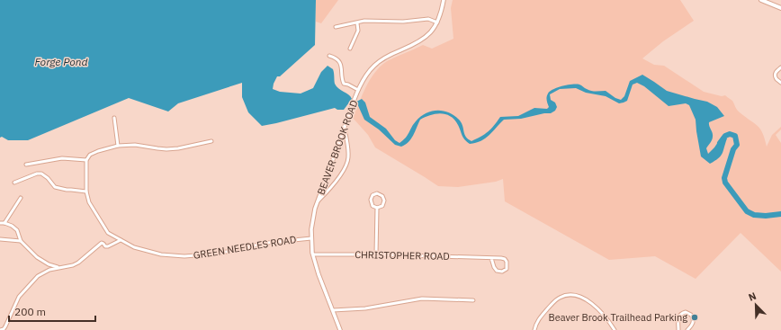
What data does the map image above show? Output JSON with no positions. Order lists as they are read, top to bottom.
{
  "streets": {
    "street": ["BEAVER BROOK ROAD", "GREEN NEEDLES ROAD", "CHRISTOPHER ROAD"]
  },
  "crossings": [
    ["BEAVER BROOK ROAD", "GREEN NEEDLES ROAD"],
    ["BEAVER BROOK ROAD", "CHRISTOPHER ROAD"]
  ],
  "water": ["Forge Pond"],
  "places": ["Beaver Brook Trailhead Parking"],
  "scale_bar": "200 m",
  "north": "top left"
}
